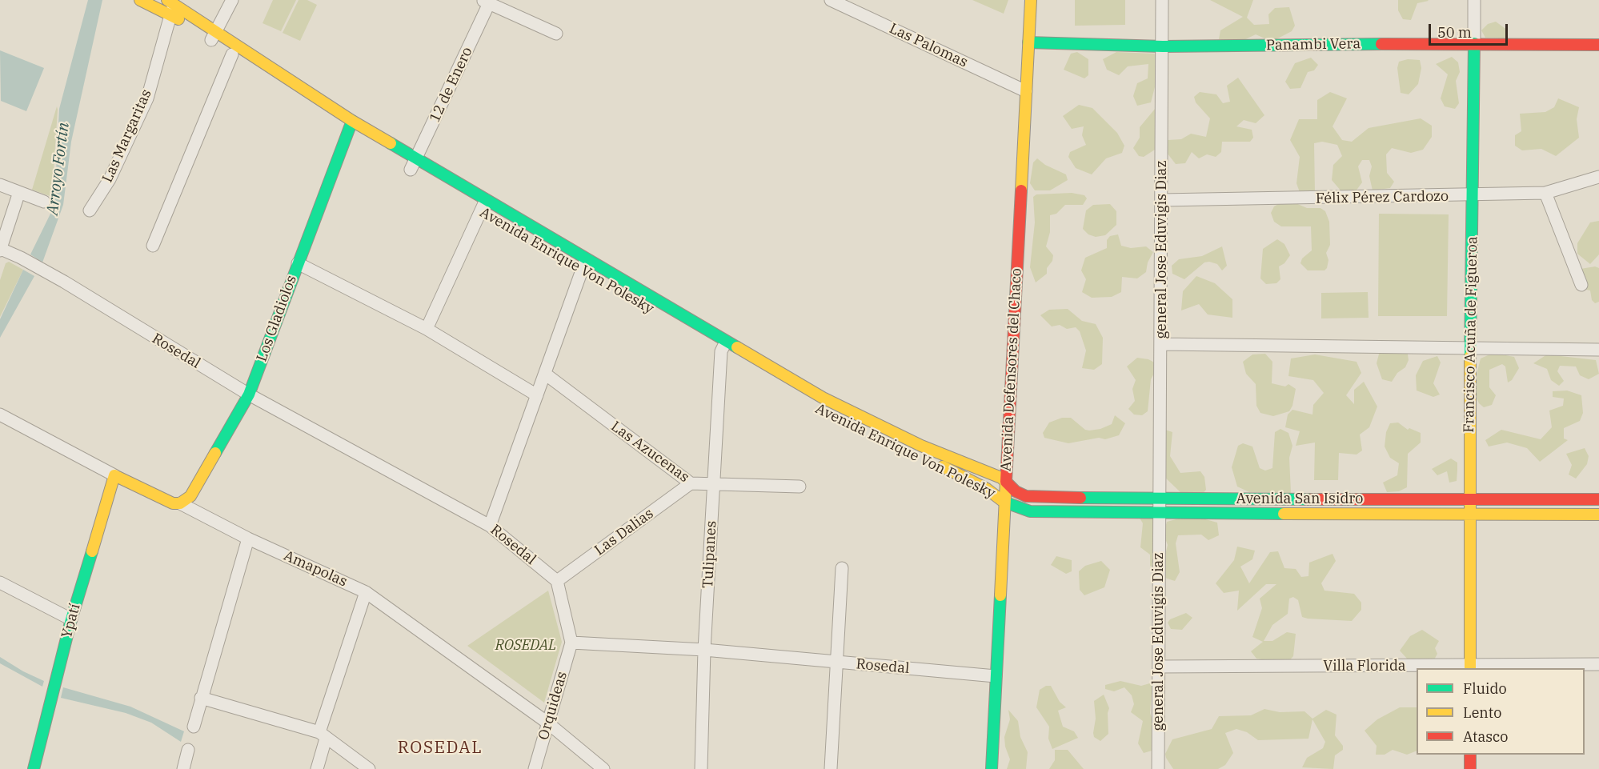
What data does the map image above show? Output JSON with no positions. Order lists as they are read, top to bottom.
{
  "streets": {
    "main road": [
      "Panambi Vera",
      "Avenida Enrique Von Polesky",
      "Los Gladiolos",
      "Francisco Acuña de Figueroa",
      "Avenida Defensores del Chaco",
      "Avenida San Isidro",
      "Amapolas",
      "Ypatí"
    ],
    "street": [
      "Las Palomas",
      "12 de Enero",
      "Las Margaritas",
      "Félix Pérez Cardozo",
      "general Jose Eduvigis Diaz",
      "Rosedal",
      "Las Azucenas",
      "Las Dalias",
      "Tulipanes",
      "Villa Florida",
      "Orquideas"
    ]
  },
  "crossings": [
    ["Panambi Vera", "general Jose Eduvigis Diaz"],
    ["Panambi Vera", "Francisco Acuña de Figueroa"],
    ["Panambi Vera", "Avenida Defensores del Chaco"],
    ["Las Palomas", "Avenida Defensores del Chaco"],
    ["12 de Enero", "Avenida Enrique Von Polesky"],
    ["Las Margaritas", "Avenida Enrique Von Polesky"],
    ["Félix Pérez Cardozo", "general Jose Eduvigis Diaz"],
    ["Félix Pérez Cardozo", "Francisco Acuña de Figueroa"],
    ["general Jose Eduvigis Diaz", "Avenida San Isidro"],
    ["general Jose Eduvigis Diaz", "Villa Florida"],
    ["Avenida Enrique Von Polesky", "Los Gladiolos"],
    ["Avenida Enrique Von Polesky", "Avenida Defensores del Chaco"],
    ["Avenida Enrique Von Polesky", "Avenida San Isidro"],
    ["Avenida Enrique Von Polesky", "Tulipanes"],
    ["Los Gladiolos", "Rosedal"],
    ["Los Gladiolos", "Amapolas"],
    ["Francisco Acuña de Figueroa", "Avenida San Isidro"],
    ["Francisco Acuña de Figueroa", "Villa Florida"],
    ["Rosedal", "Avenida Defensores del Chaco"],
    ["Rosedal", "Las Dalias"],
    ["Rosedal", "Tulipanes"],
    ["Rosedal", "Orquideas"],
    ["Avenida Defensores del Chaco", "Avenida San Isidro"],
    ["Las Azucenas", "Las Dalias"],
    ["Las Azucenas", "Tulipanes"],
    ["Amapolas", "Ypatí"],
    ["Amapolas", "Orquideas"]
  ],
  "districts": ["ROSEDAL"],
  "water": ["Arroyo Fortín"],
  "parks": ["ROSEDAL"],
  "legend": ["Fluido", "Lento", "Atasco"],
  "scale_bar": "50 m"
}
